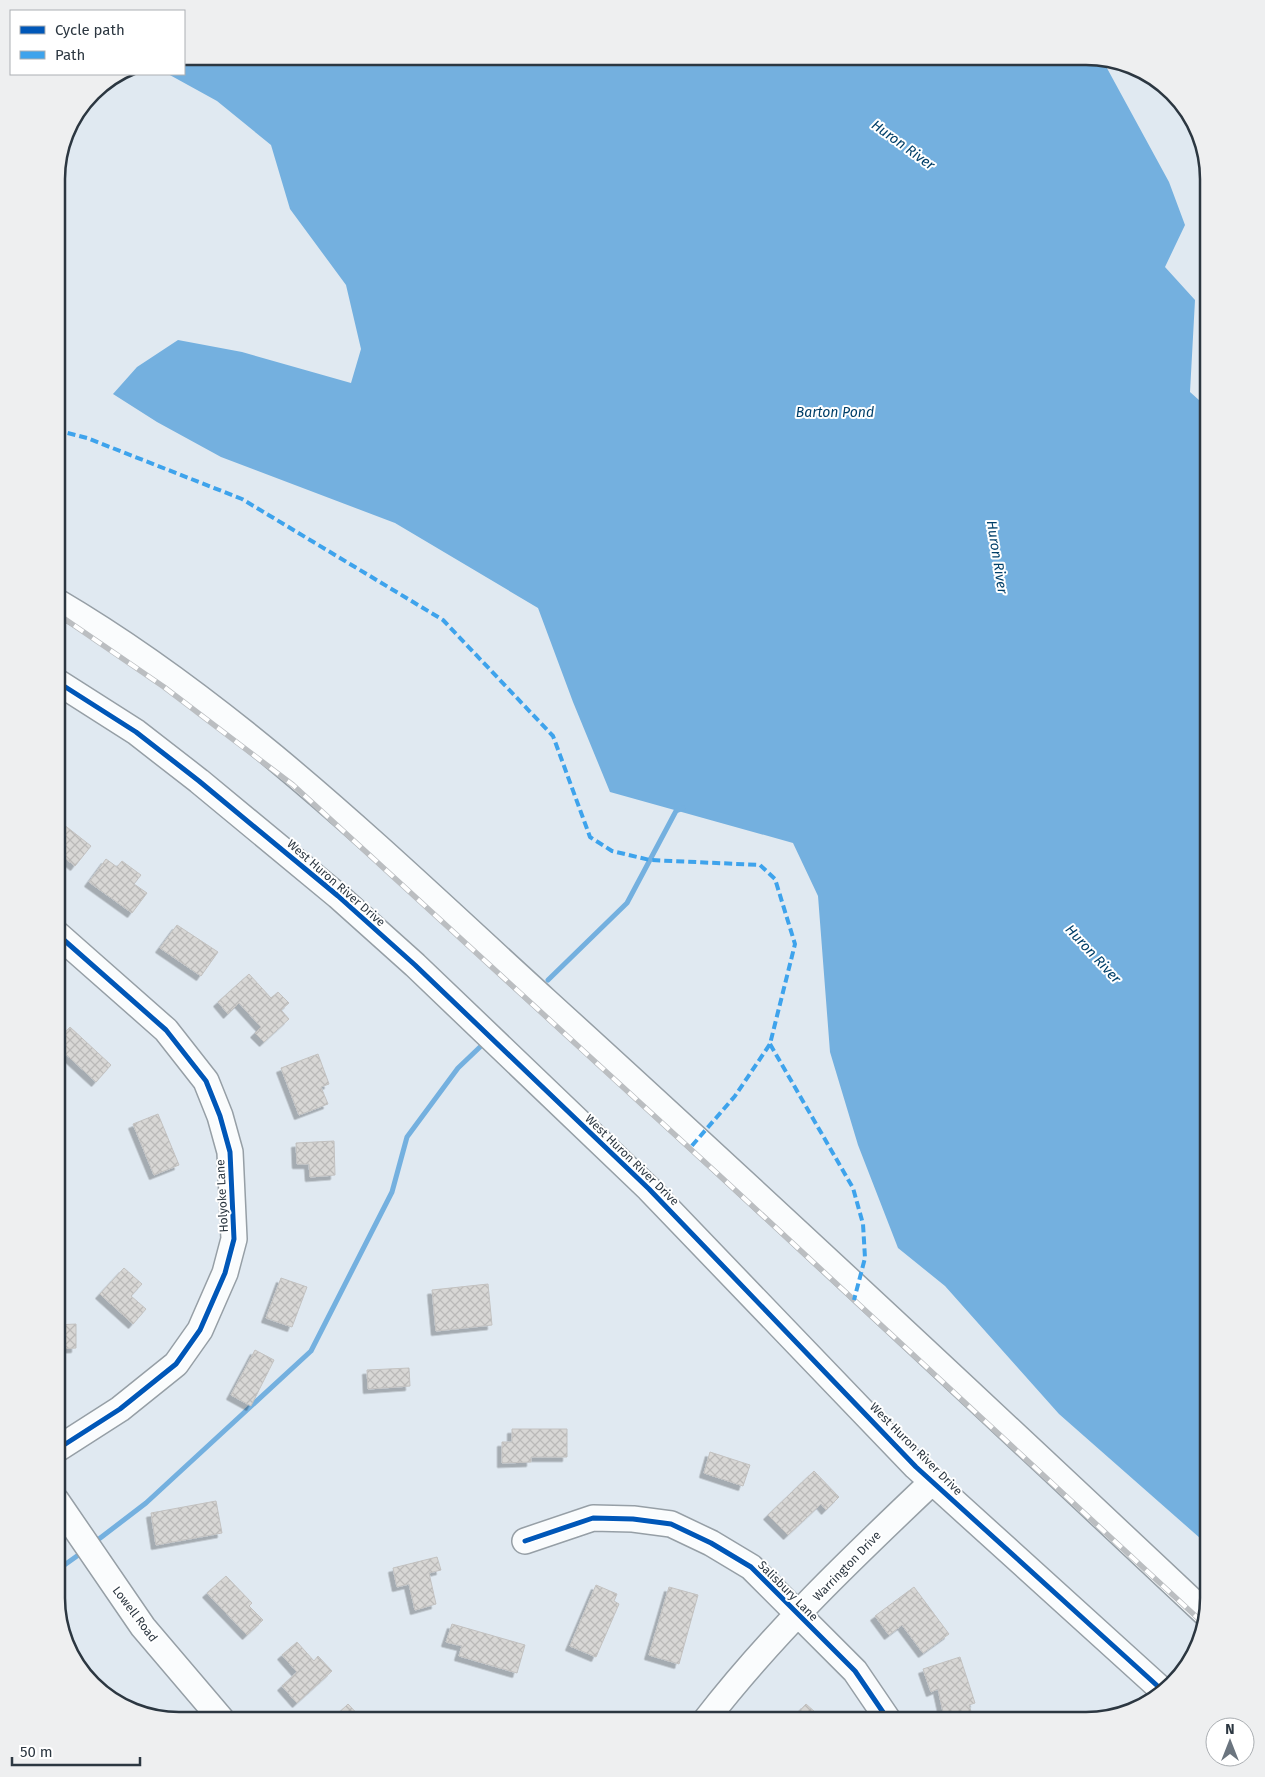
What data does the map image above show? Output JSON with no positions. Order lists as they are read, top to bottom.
{
  "streets": {
    "street": [
      "West Huron River Drive",
      "Holyoke Lane",
      "Warrington Drive",
      "Salisbury Lane",
      "Lowell Road"
    ]
  },
  "crossings": [
    ["West Huron River Drive", "Warrington Drive"],
    ["Warrington Drive", "Salisbury Lane"]
  ],
  "water": ["Huron River", "Barton Pond"],
  "legend": ["Cycle path", "Path"],
  "scale_bar": "50 m",
  "north": "top"
}
